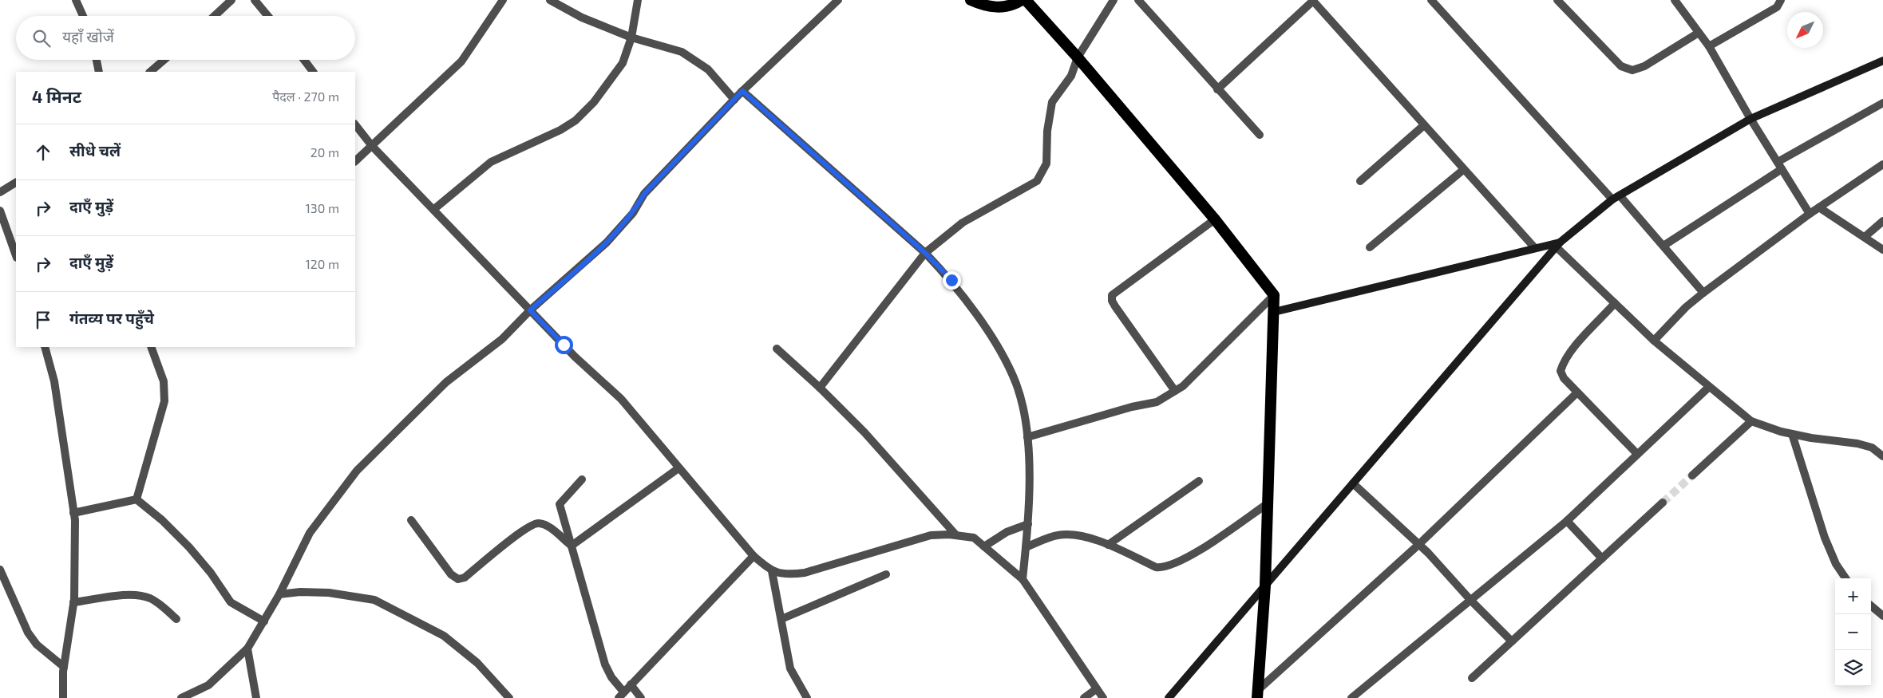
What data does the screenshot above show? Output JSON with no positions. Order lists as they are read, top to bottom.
{
  "north": "bottom left",
  "page": {
    "search": "यहाँ खोजें",
    "heading": ["4 मिनट", "पैदल · 270 m"],
    "list": [
      ["सीधे चलें", "20 m"],
      ["दाएँ मुड़ें", "130 m"],
      ["दाएँ मुड़ें", "120 m"],
      "गंतव्य पर पहुँचे"
    ],
    "map_buttons": ["+", "−"]
  }
}
